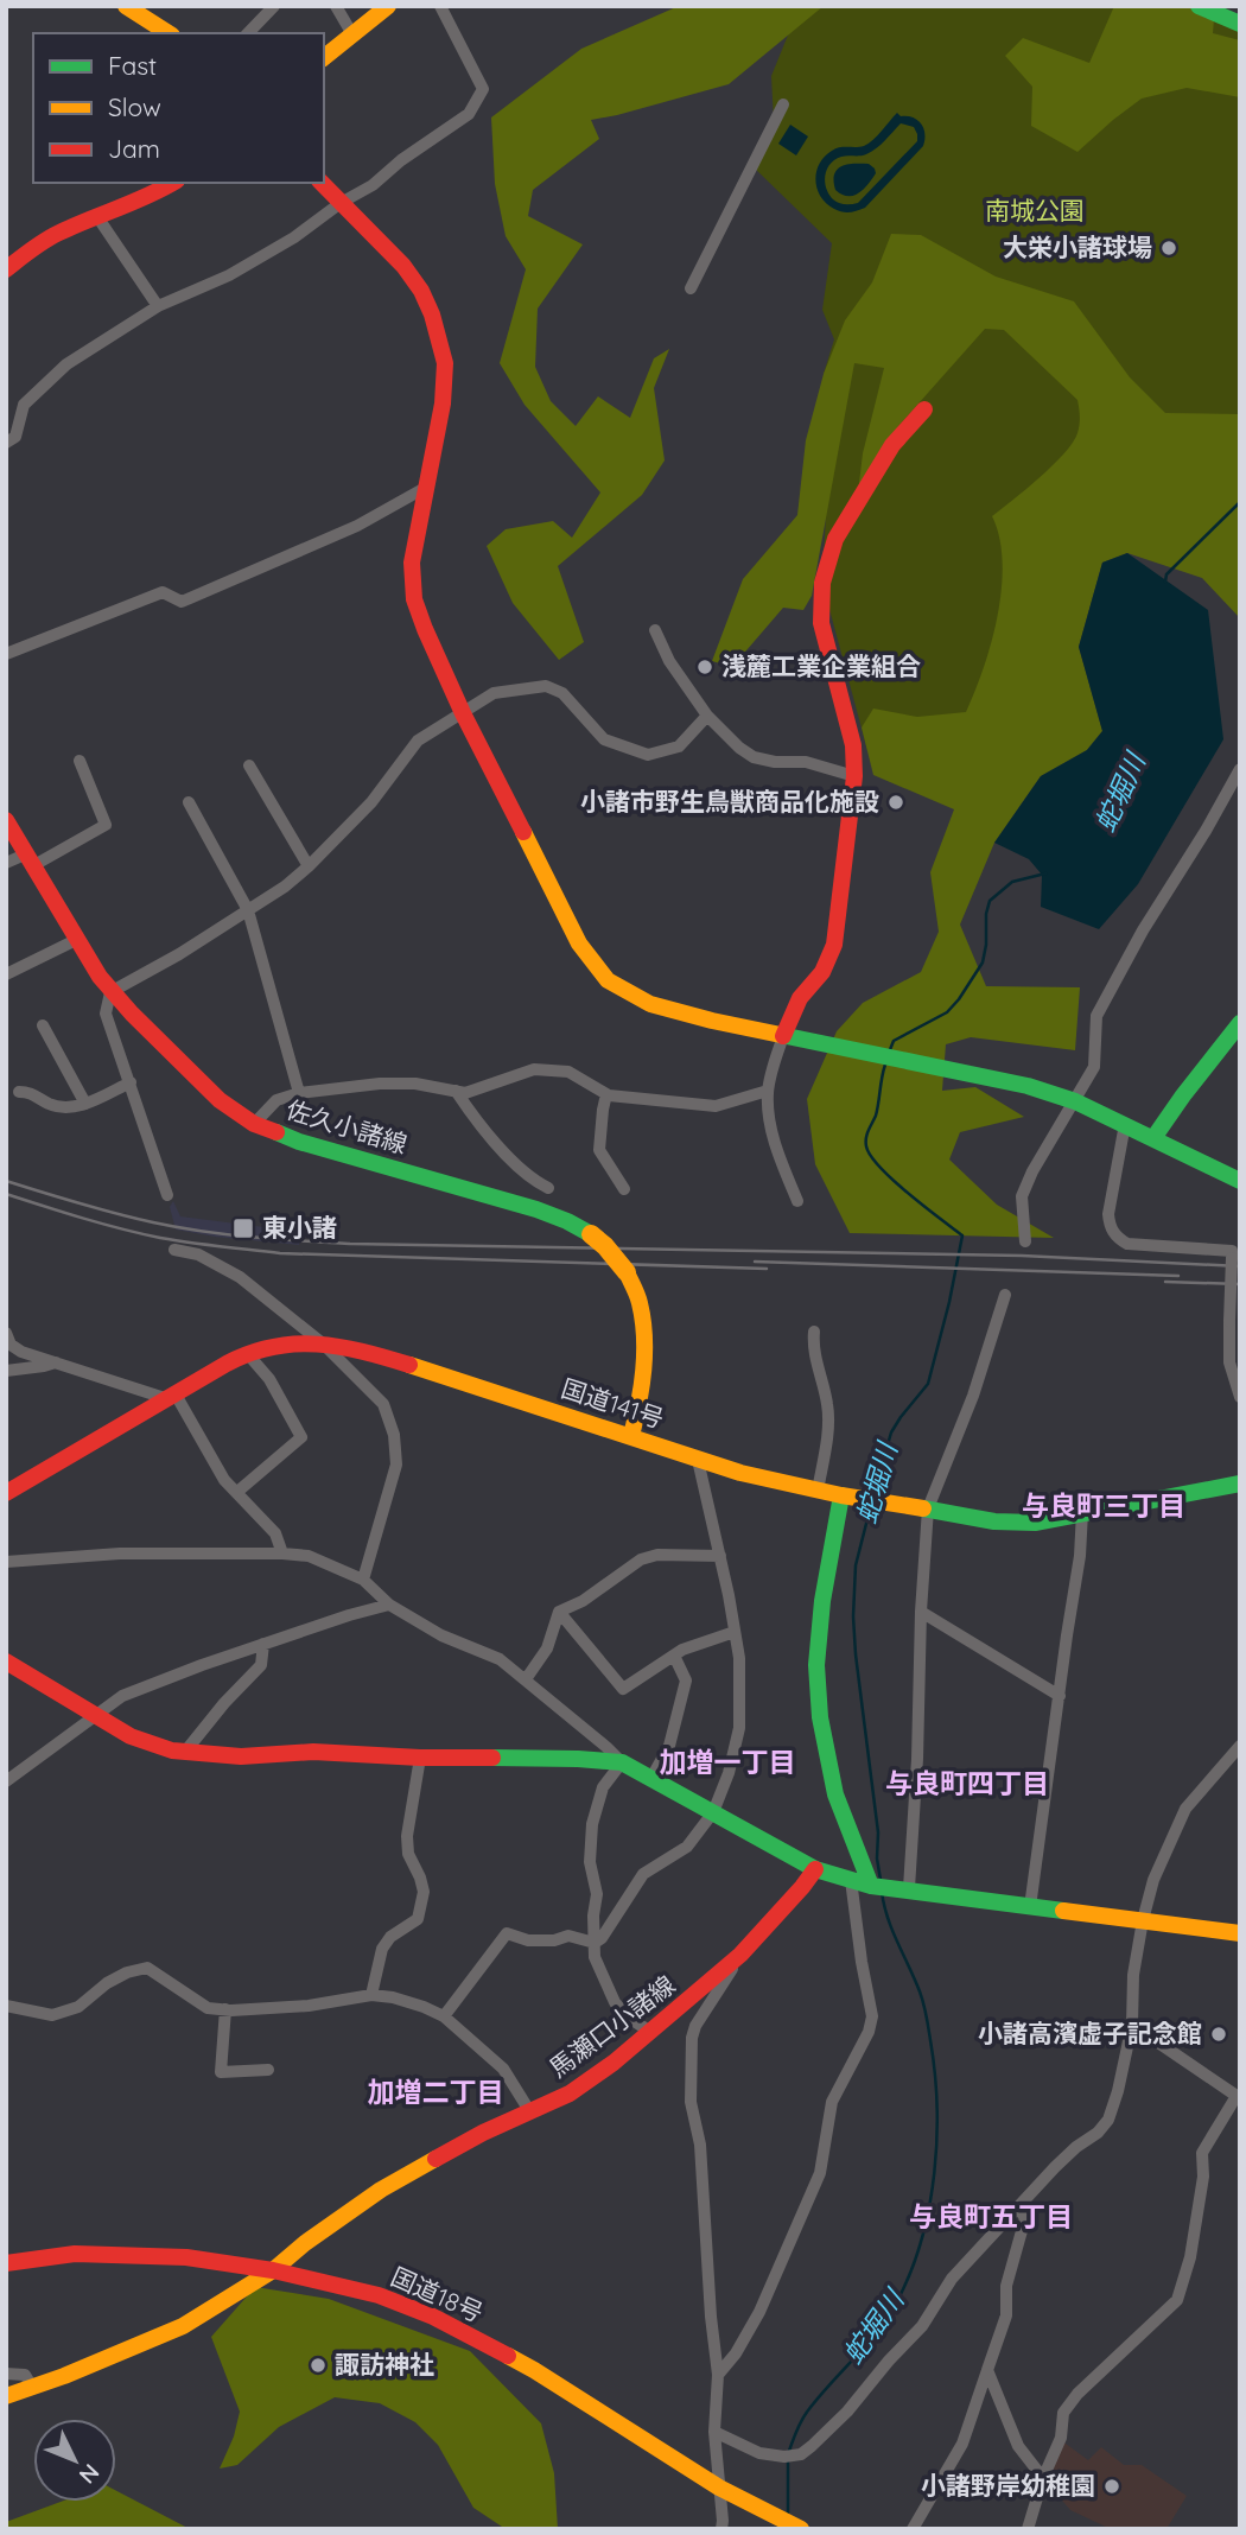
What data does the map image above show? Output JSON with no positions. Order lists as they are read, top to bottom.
{
  "streets": {
    "main road": [
      "佐久小諸線",
      "国道141号",
      "馬瀬口小諸線",
      "国道18号"
    ]
  },
  "crossings": [
    ["佐久小諸線", "国道141号"],
    ["馬瀬口小諸線", "国道18号"]
  ],
  "districts": [
    "与良町三丁目",
    "加増一丁目",
    "与良町四丁目",
    "加増二丁目",
    "与良町五丁目"
  ],
  "water": ["蛇堀川"],
  "parks": ["南城公園"],
  "places": {
    "other": [
      "大栄小諸球場",
      "浅麓工業企業組合",
      "小諸市野生鳥獣商品化施設",
      "小諸高濱虚子記念館",
      "諏訪神社",
      "小諸野岸幼稚園"
    ],
    "transit": ["東小諸"]
  },
  "legend": ["Fast", "Slow", "Jam"],
  "north": "bottom right"
}
